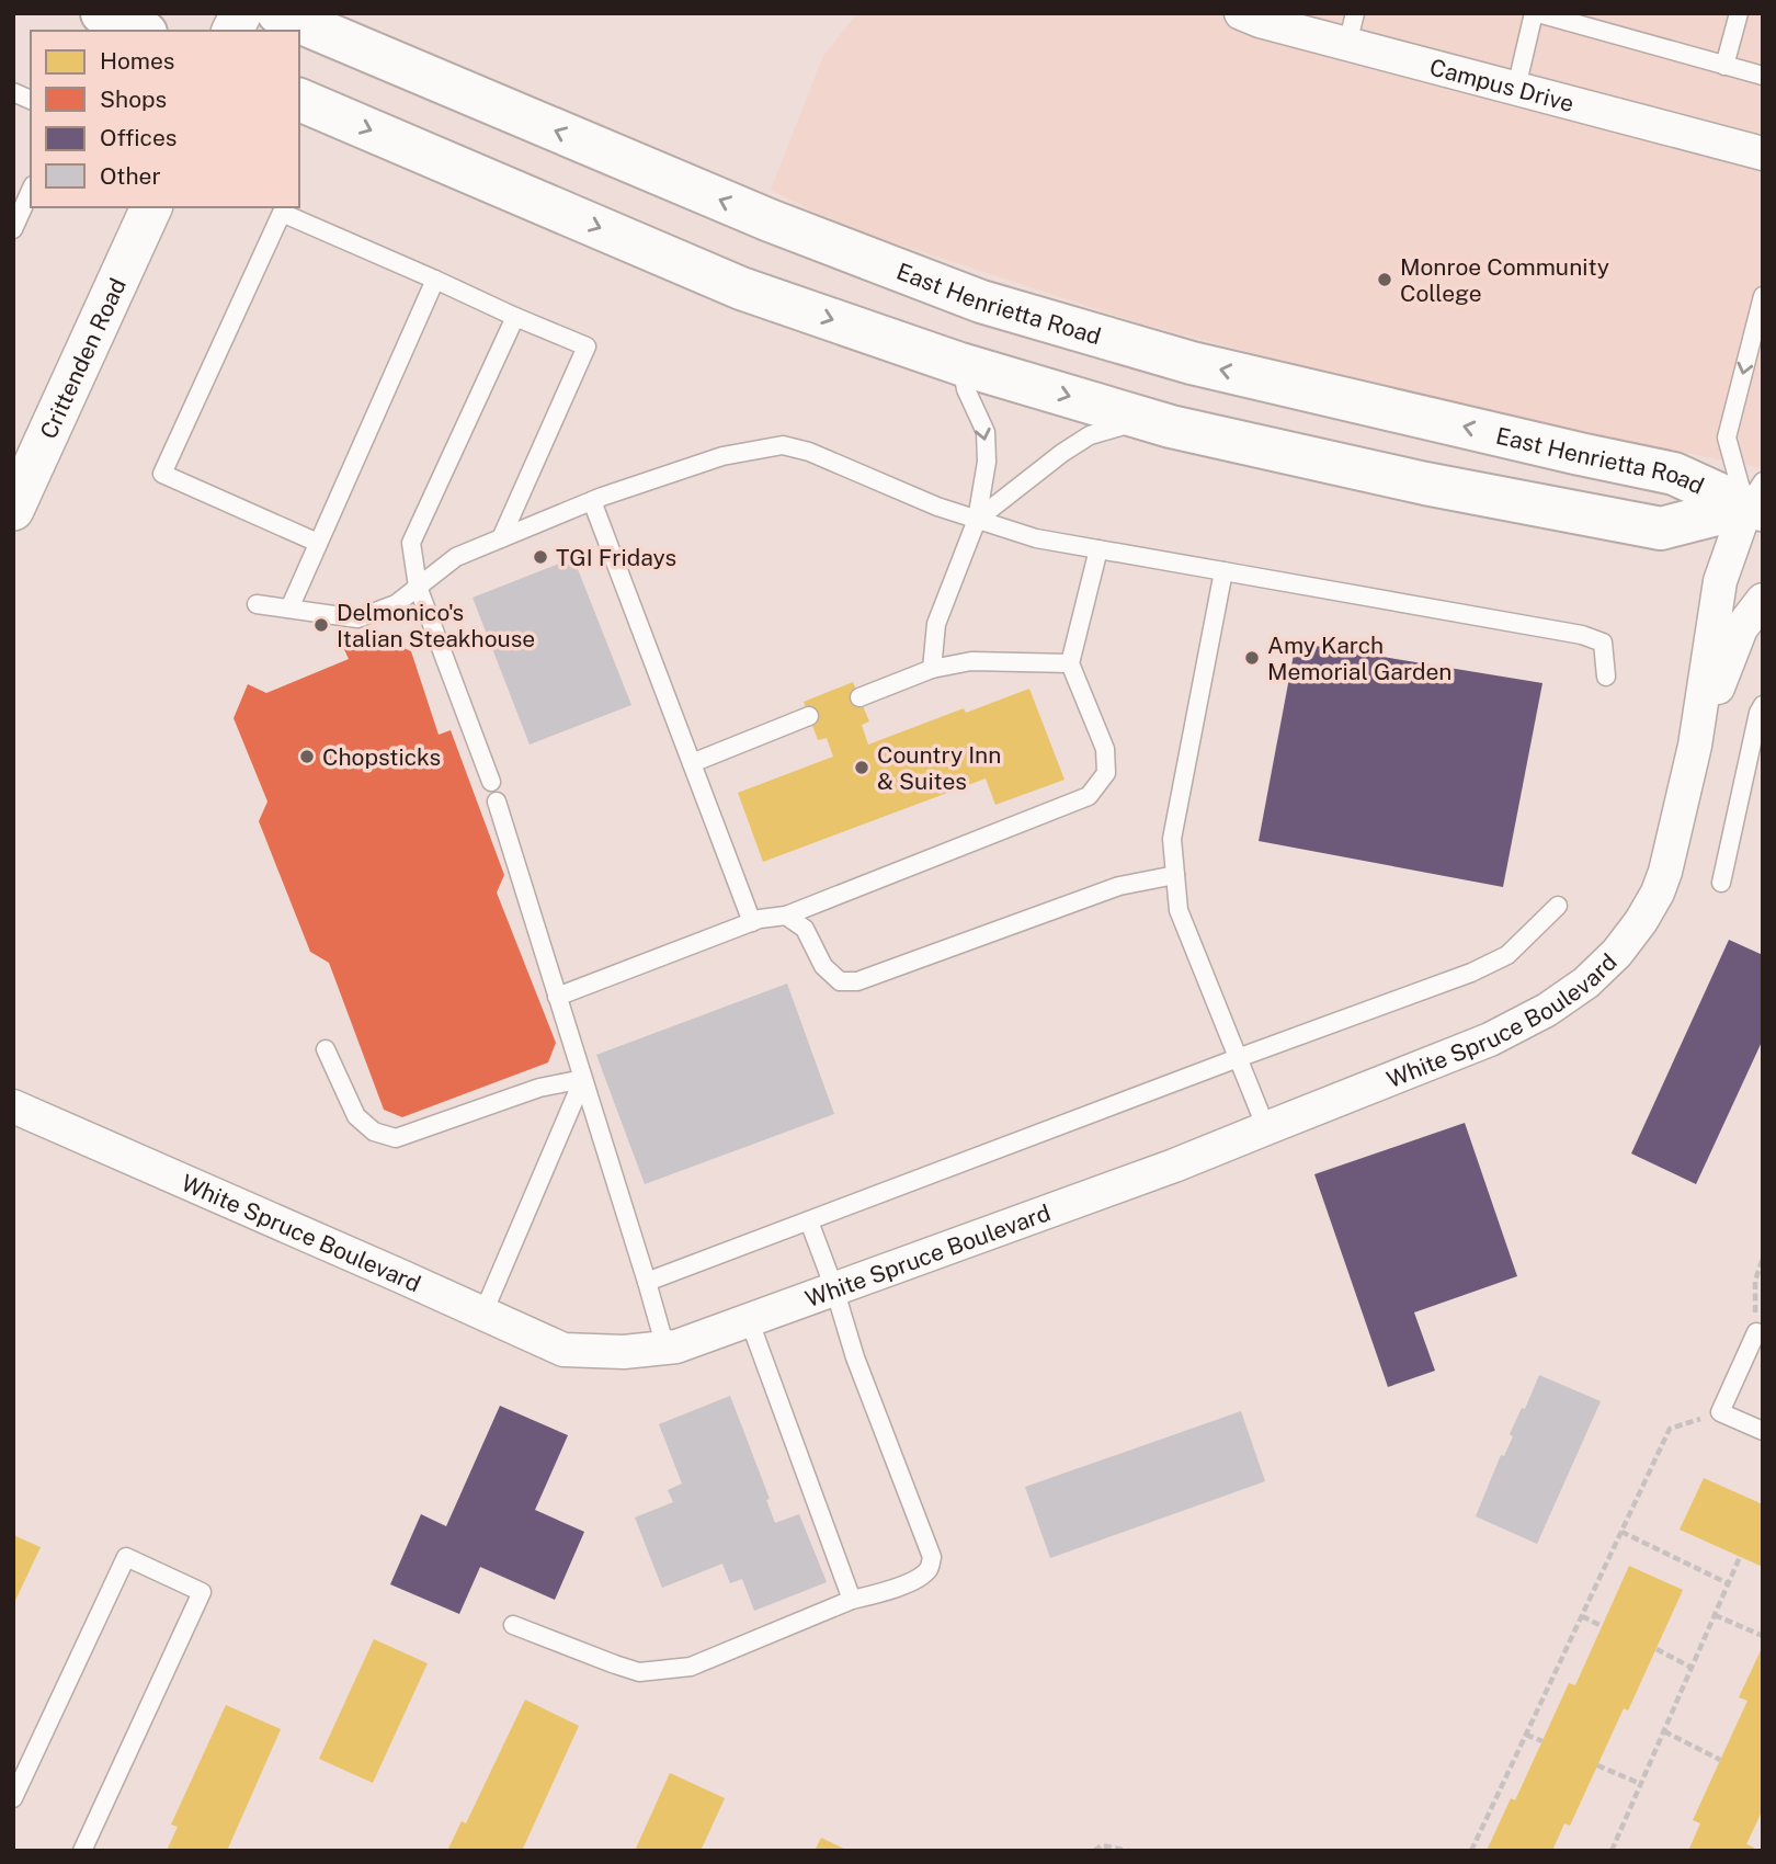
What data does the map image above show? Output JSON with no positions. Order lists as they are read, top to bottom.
{
  "streets": {
    "main road": ["East Henrietta Road"],
    "street": ["Campus Drive", "Crittenden Road", "White Spruce Boulevard"]
  },
  "crossings": [
    ["East Henrietta Road", "White Spruce Boulevard"]
  ],
  "places": [
    "Monroe Community College",
    "TGI Fridays",
    "Delmonico's Italian Steakhouse",
    "Amy Karch Memorial Garden",
    "Chopsticks",
    "Country Inn & Suites"
  ],
  "legend": [
    "Homes",
    "Shops",
    "Offices",
    "Other"
  ]
}
